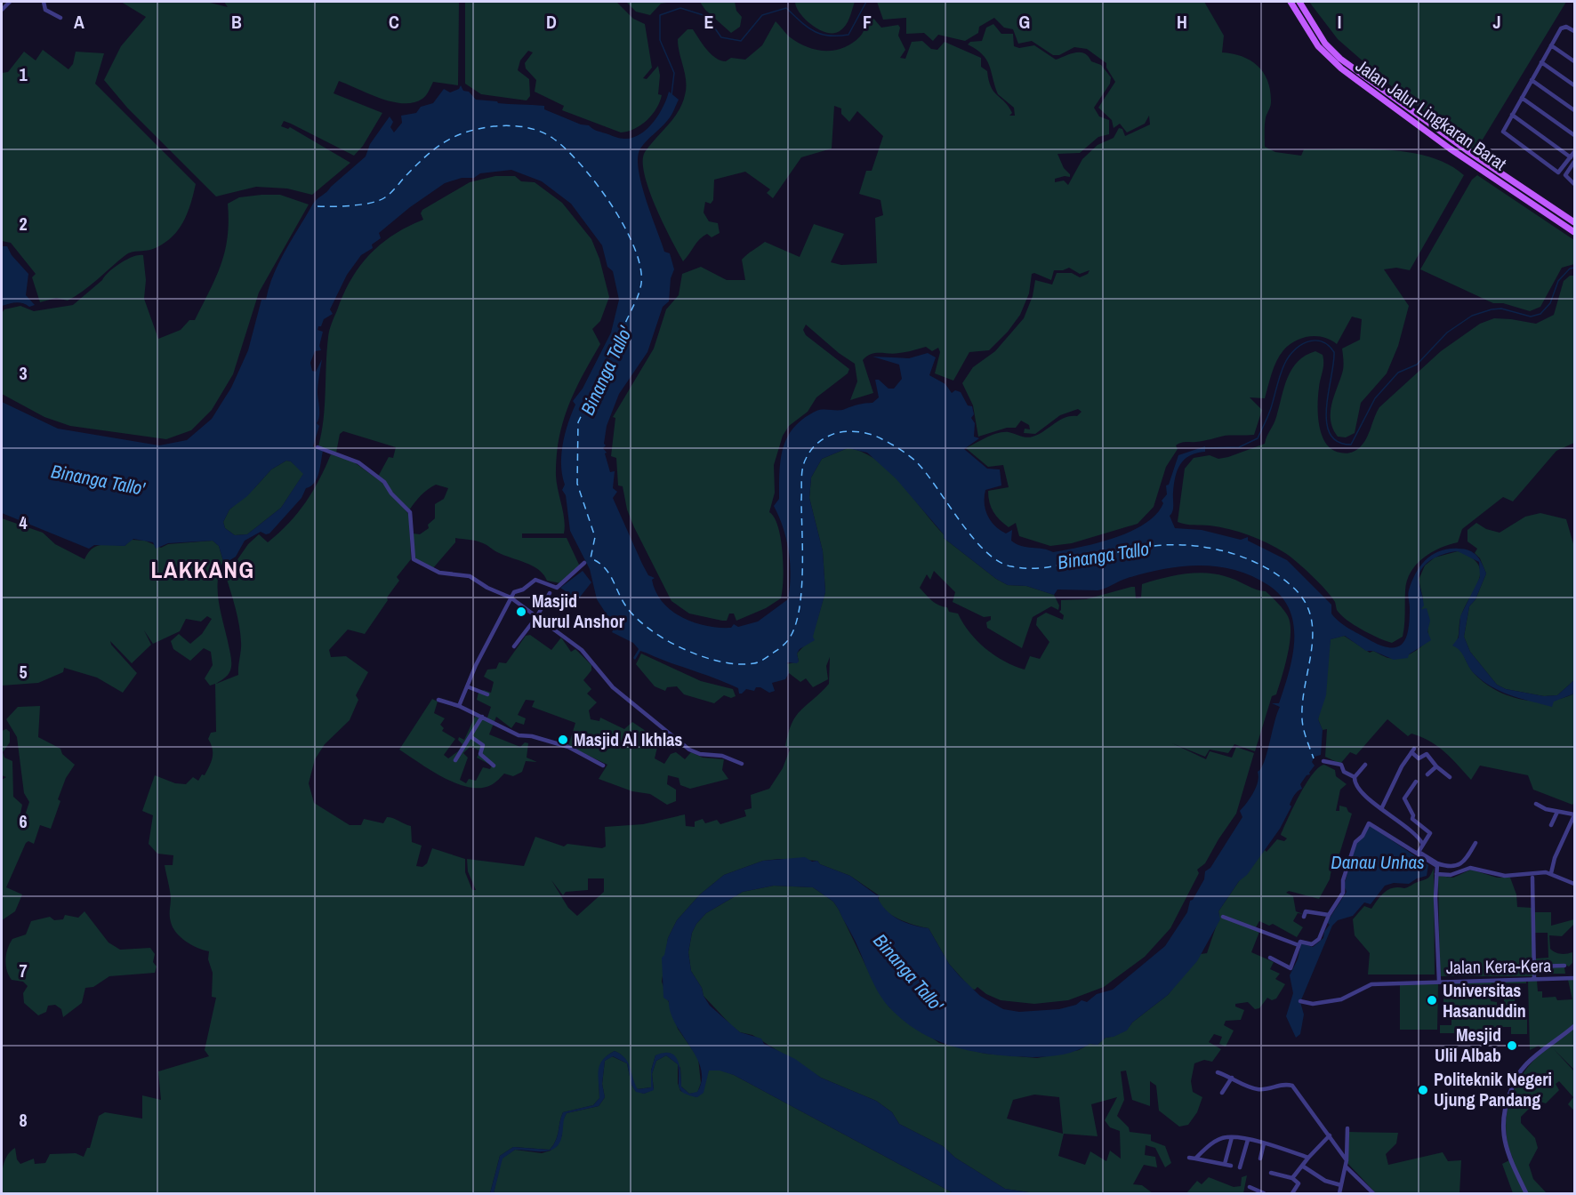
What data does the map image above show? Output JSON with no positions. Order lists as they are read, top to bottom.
{
  "streets": {
    "main road": ["Jalan Jalur Lingkaran Barat"],
    "street": ["Jalan Kera-Kera"]
  },
  "districts": ["LAKKANG"],
  "water": ["Binanga Tallo'", "Danau Unhas"],
  "places": [
    "Masjid Nurul Anshor",
    "Masjid Al Ikhlas",
    "Universitas Hasanuddin",
    "Mesjid Ulil Albab",
    "Politeknik Negeri Ujung Pandang"
  ],
  "grid": {
    "columns": [
      "A",
      "B",
      "C",
      "D",
      "E",
      "F",
      "G",
      "H",
      "I",
      "J"
    ],
    "rows": [
      "1",
      "2",
      "3",
      "4",
      "5",
      "6",
      "7",
      "8"
    ]
  }
}
